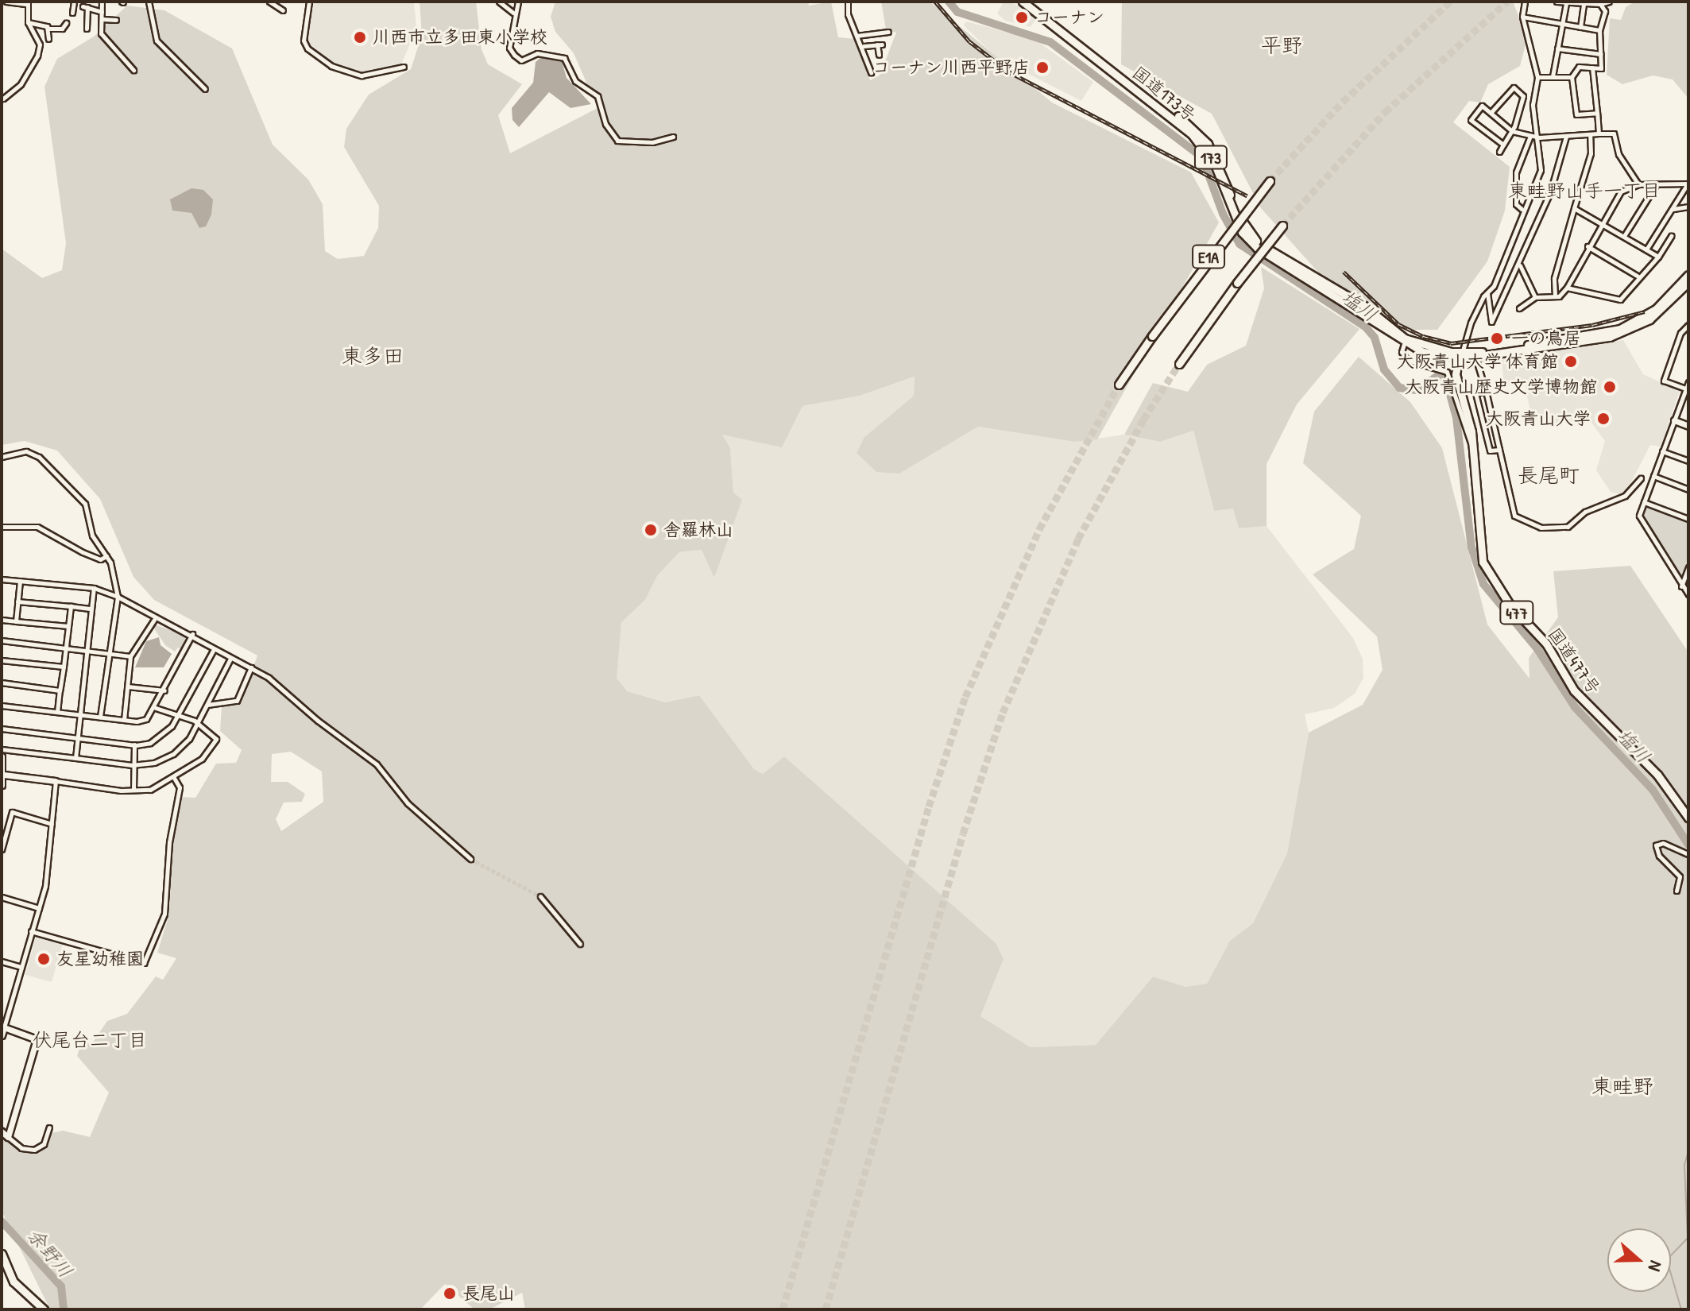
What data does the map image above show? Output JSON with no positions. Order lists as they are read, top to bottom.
{
  "streets": {
    "highway": [
      "国道173号",
      "173",
      "E1A",
      "477",
      "国道477号"
    ]
  },
  "crossings": [
    ["国道173号", "国道477号"]
  ],
  "districts": [
    "平野",
    "東畦野山手一丁目",
    "東多田",
    "長尾町",
    "伏尾台二丁目",
    "東畦野"
  ],
  "water": ["塩川", "余野川"],
  "places": [
    "コーナン",
    "川西市立多田東小学校",
    "コーナン川西平野店",
    "一の鳥居",
    "大阪青山大学 体育館",
    "大阪青山歴史文学博物館",
    "大阪青山大学",
    "舎羅林山",
    "友星幼稚園",
    "長尾山"
  ],
  "north": "right"
}
